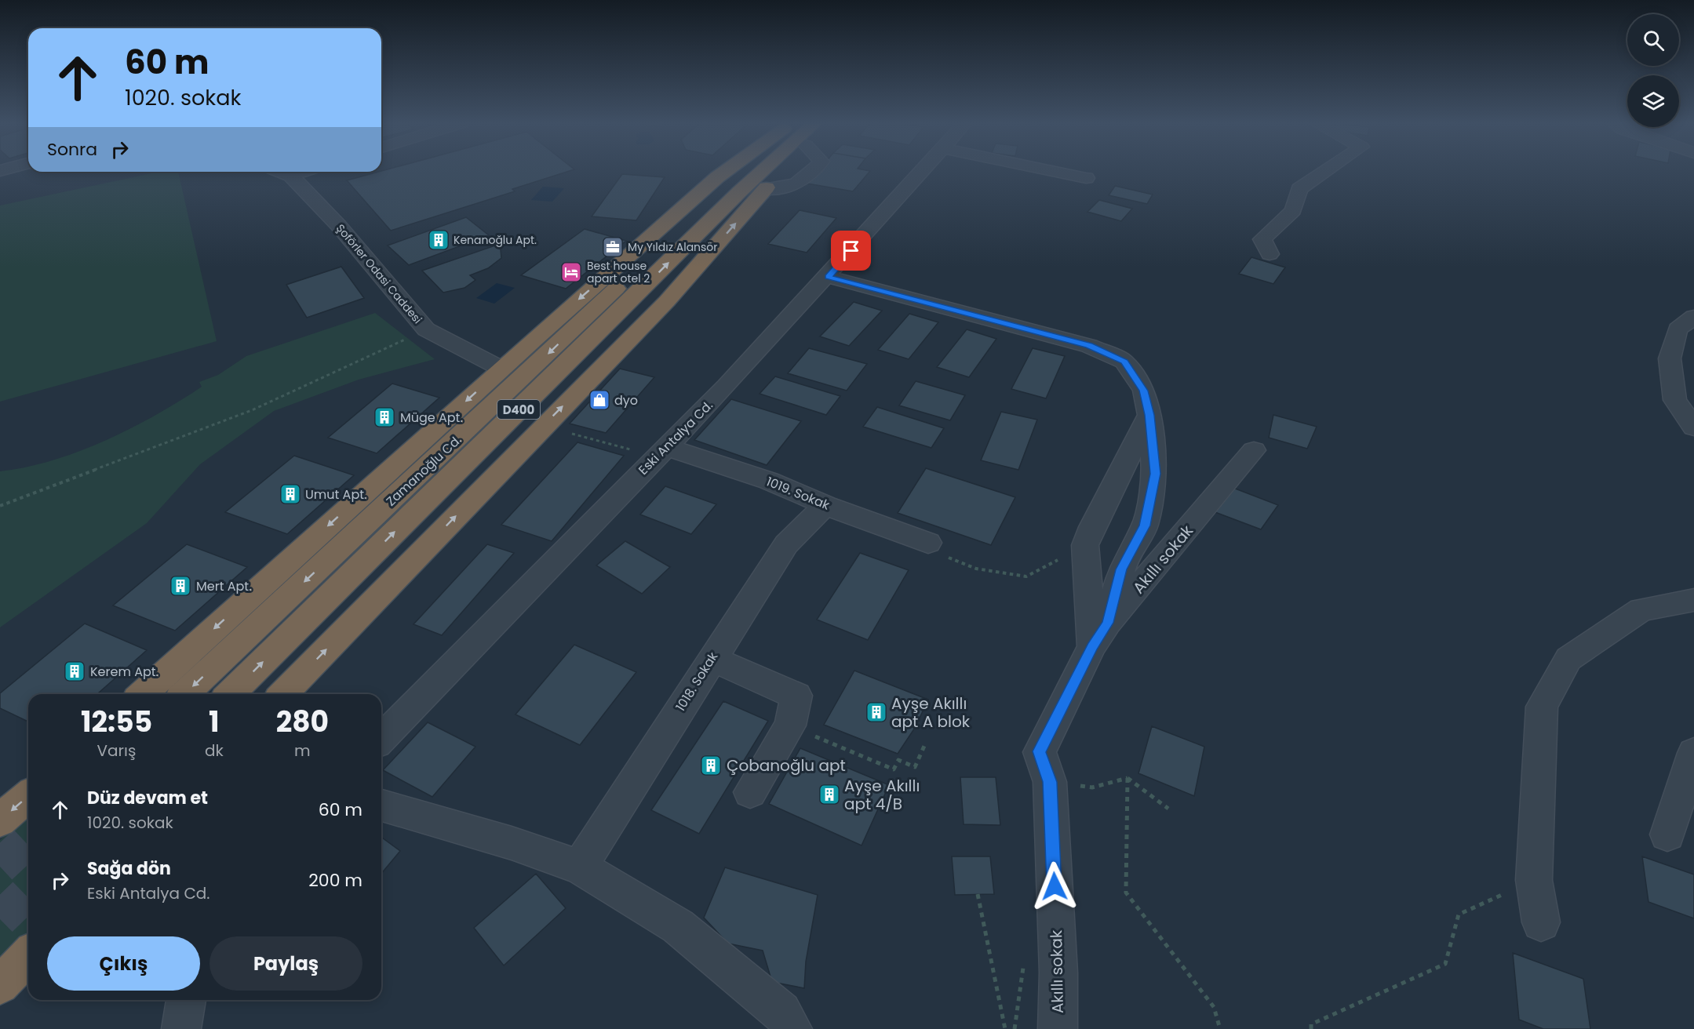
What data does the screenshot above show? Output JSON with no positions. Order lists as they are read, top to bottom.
{
  "streets": {
    "highway": ["D400", "Zamanoğlu Cd."],
    "street": [
      "Şoförler Odasi Caddesi",
      "Eski Antalya Cd.",
      "1019. Sokak",
      "Akıllı sokak",
      "1018. Sokak"
    ]
  },
  "crossings": [
    ["Eski Antalya Cd.", "1019. Sokak"],
    ["1019. Sokak", "1018. Sokak"]
  ],
  "places": {
    "building": [
      "Kenanoğlu Apt.",
      "Müge Apt.",
      "Umut Apt.",
      "Mert Apt.",
      "Kerem Apt.",
      "Ayşe Akıllı apt A blok",
      "Çobanoğlu apt",
      "Ayşe Akıllı apt 4/B"
    ],
    "office": ["My Yıldız Alansör"],
    "hotel": ["Best house apart otel 2"],
    "shop": ["dyo"]
  },
  "page": {
    "turn": ["60 m", "1020. sokak"],
    "then": "Sonra",
    "eta": [
      "12:55",
      "Varış",
      "1",
      "dk",
      "280",
      "m"
    ],
    "list": [
      {
        "name": "Düz devam et",
        "note": "1020. sokak",
        "value": "60 m"
      },
      {
        "name": "Sağa dön",
        "note": "Eski Antalya Cd.",
        "value": "200 m"
      }
    ],
    "buttons": ["Çıkış", "Paylaş"]
  }
}
